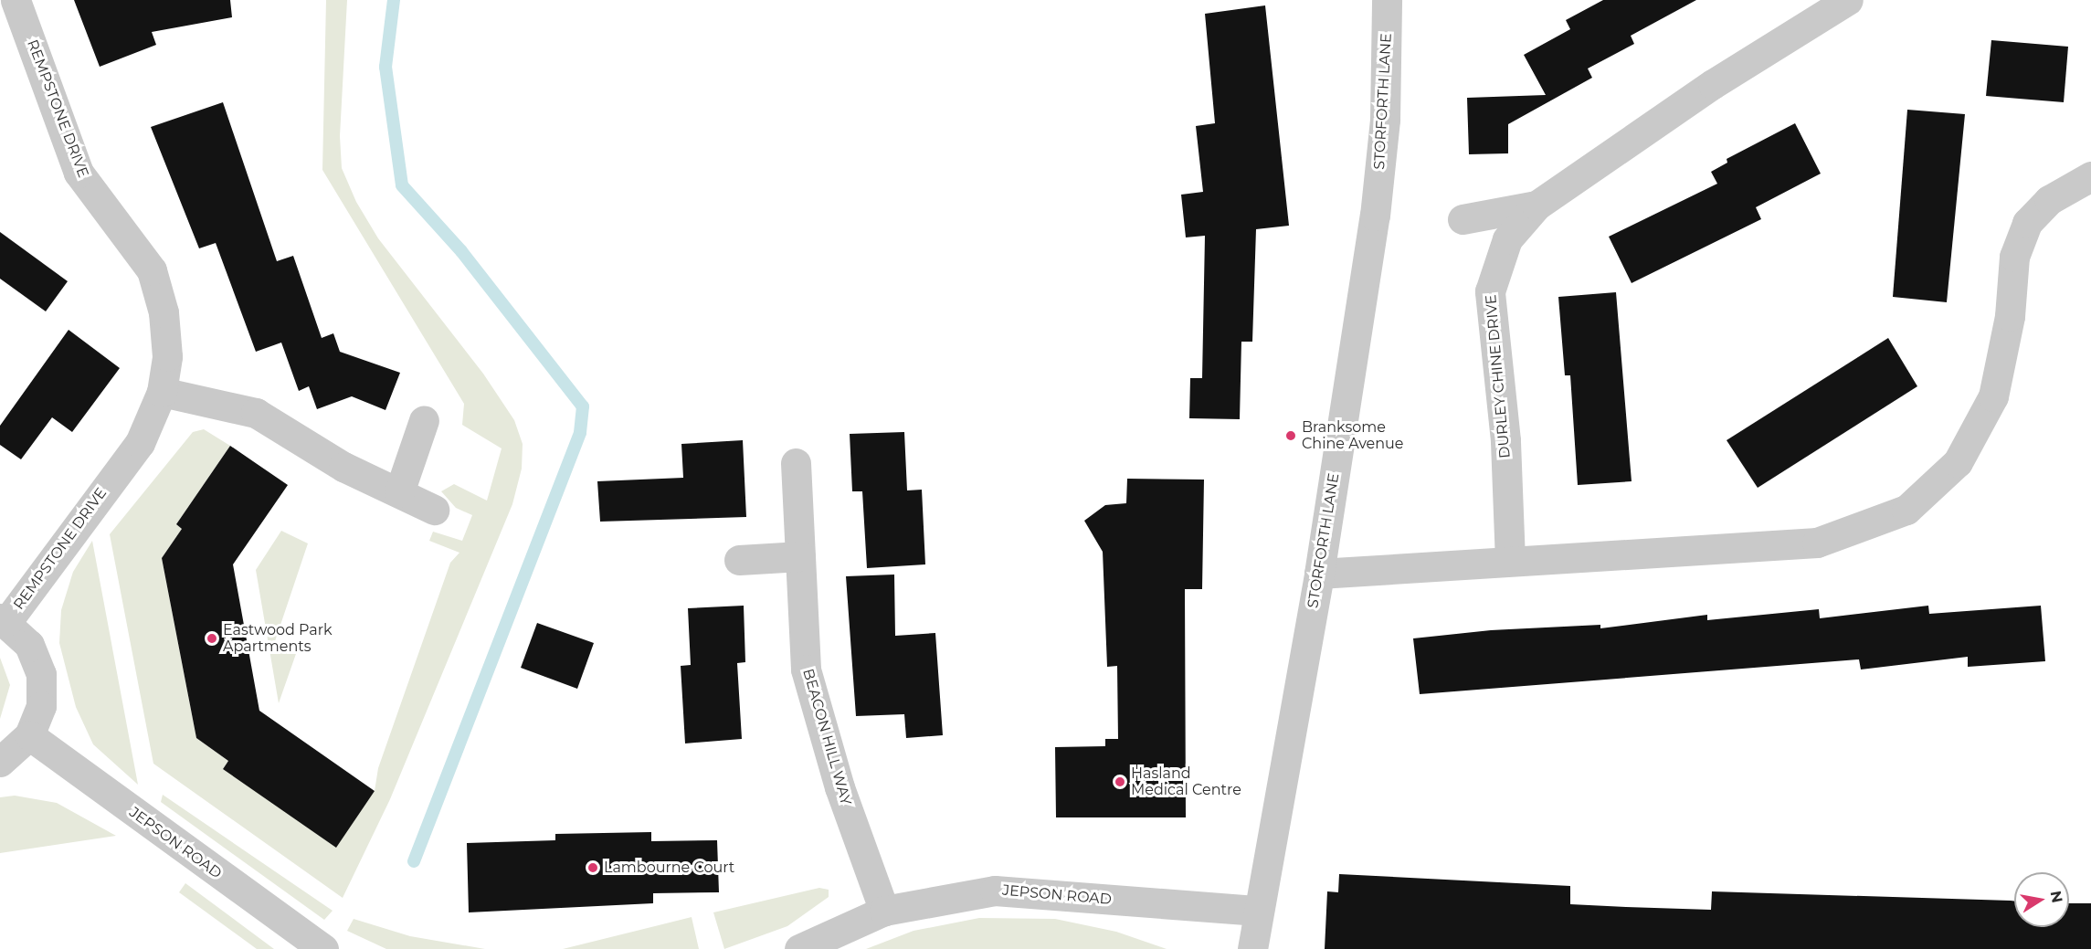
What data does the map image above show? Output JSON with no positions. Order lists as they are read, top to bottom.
{
  "streets": {
    "street": [
      "STORFORTH LANE",
      "REMPSTONE DRIVE",
      "DURLEY CHINE DRIVE",
      "BEACON HILL WAY",
      "JEPSON ROAD"
    ]
  },
  "crossings": [
    ["STORFORTH LANE", "JEPSON ROAD"],
    ["BEACON HILL WAY", "JEPSON ROAD"]
  ],
  "places": [
    "Branksome Chine Avenue",
    "Eastwood Park Apartments",
    "Hasland Medical Centre",
    "Lambourne Court"
  ],
  "north": "right"
}
